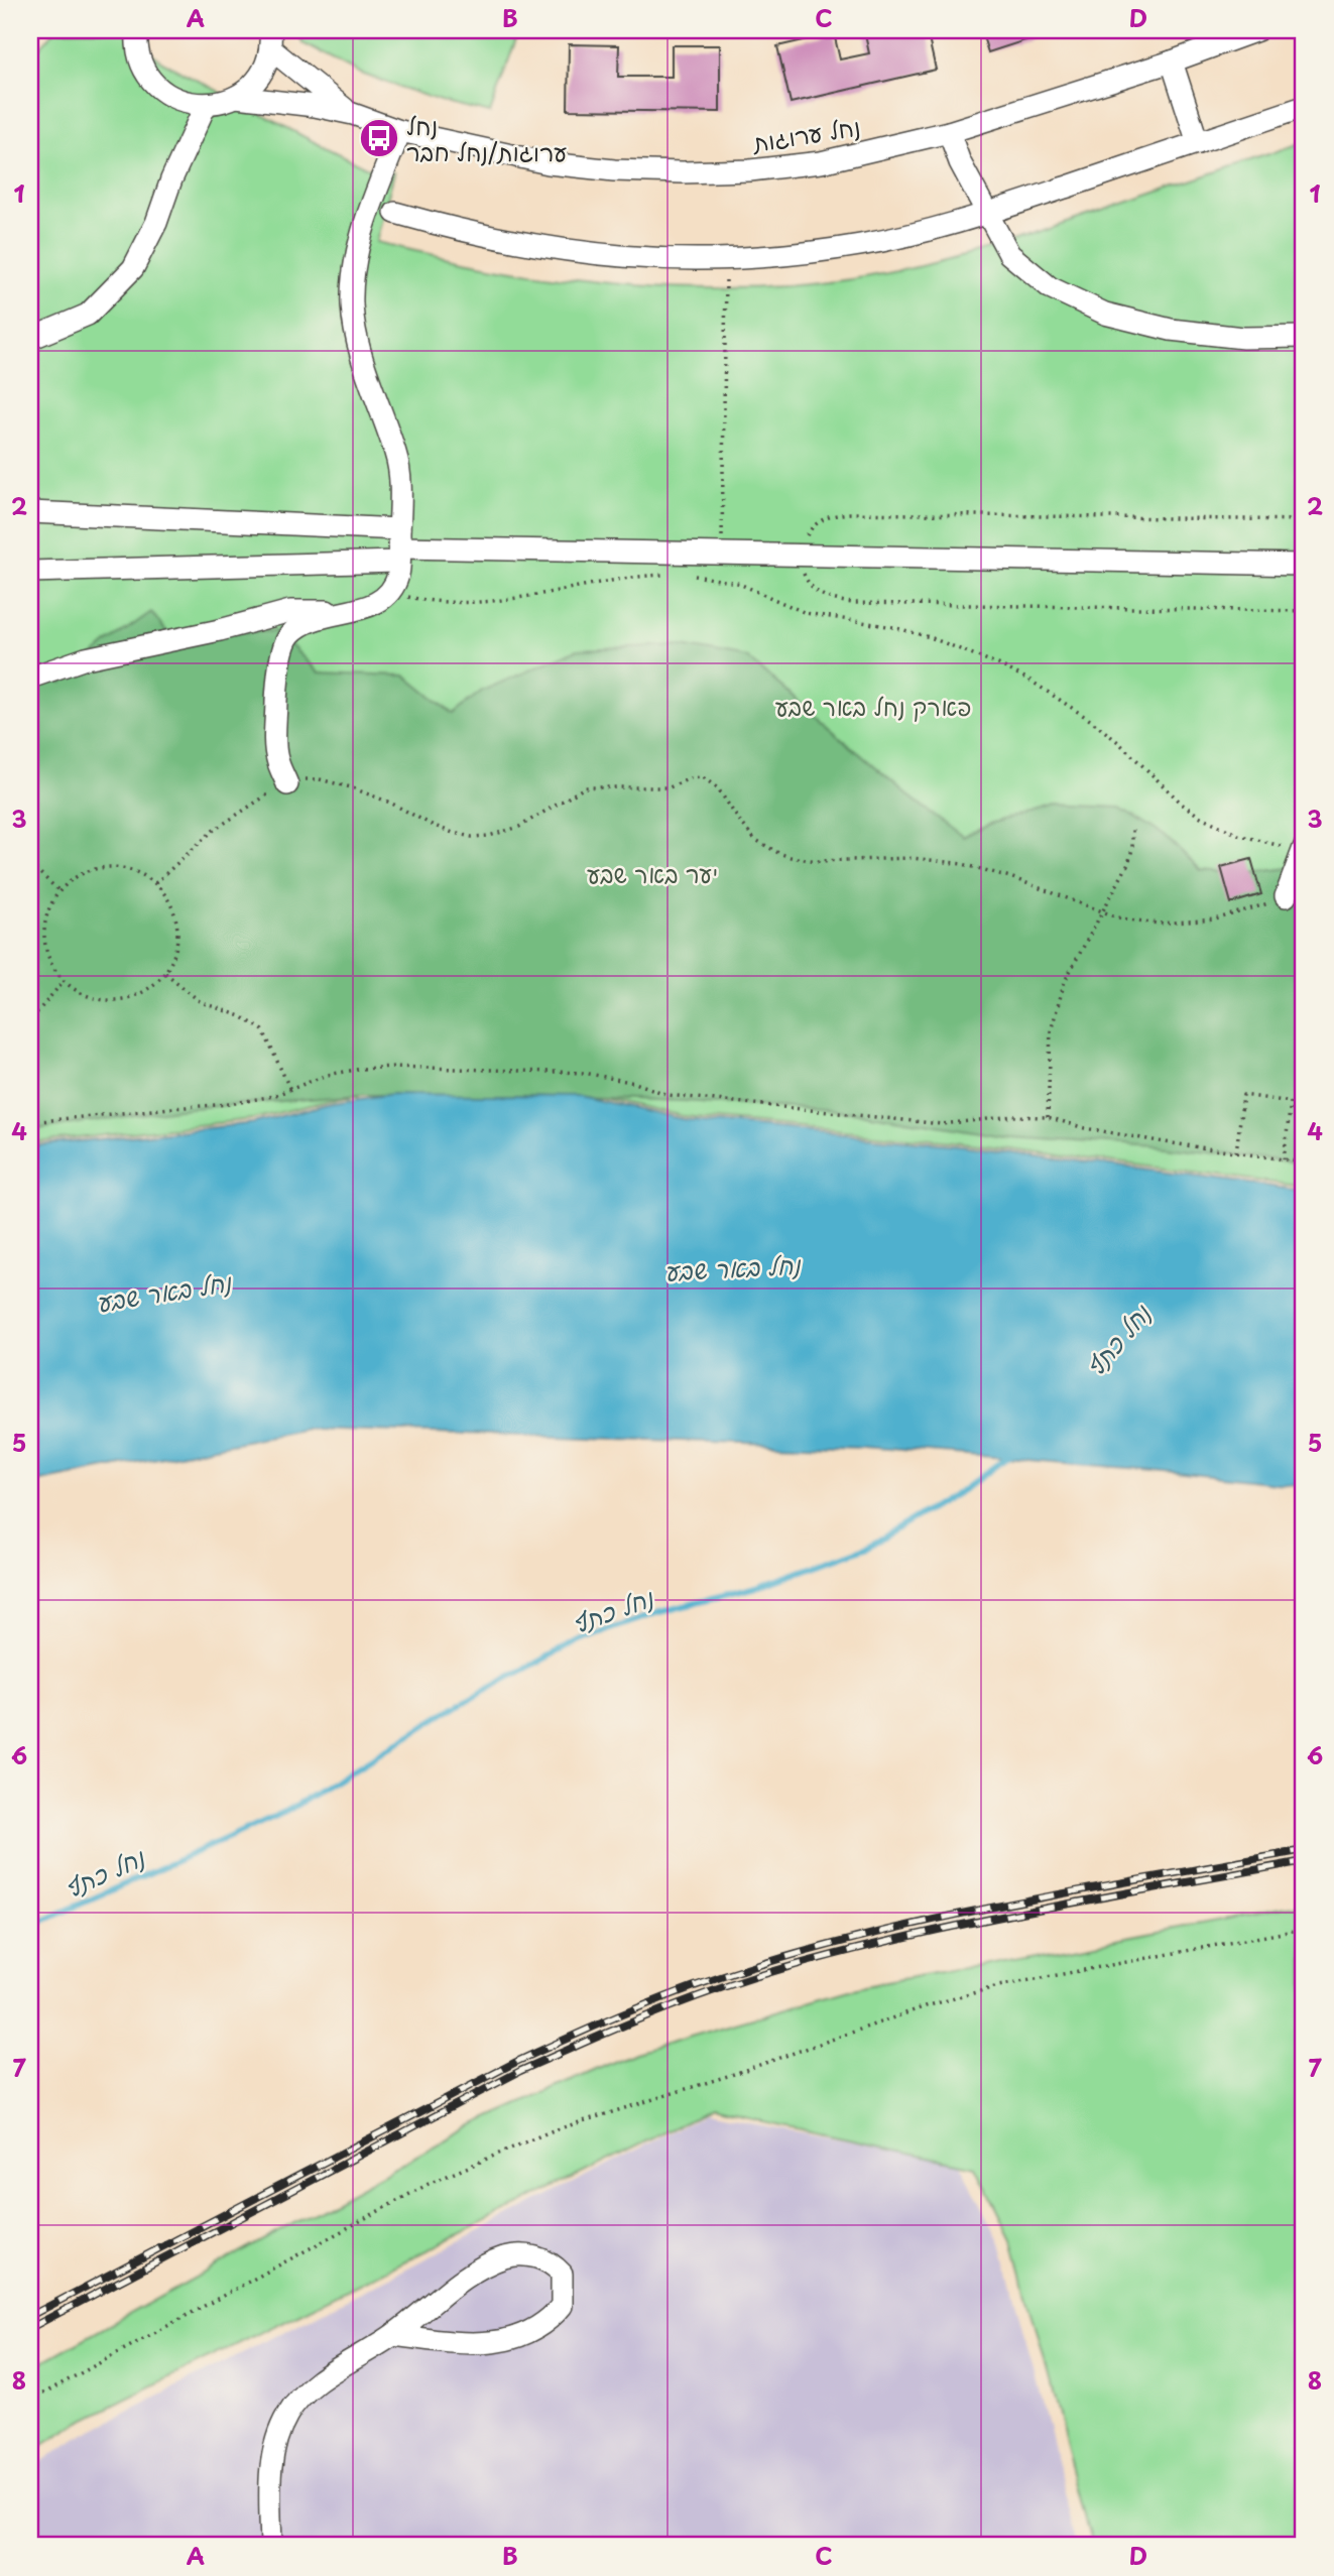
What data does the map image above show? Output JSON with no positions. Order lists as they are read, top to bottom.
{
  "streets": {
    "street": ["נחל ערוגות"]
  },
  "water": ["נחל באר שבע", "נחל כתף"],
  "parks": ["פארק נחל באר שבע", "יער באר שבע"],
  "places": {
    "bus stop": ["נחל ערוגות/נחל חבר"]
  },
  "grid": {
    "columns": [
      "A",
      "B",
      "C",
      "D"
    ],
    "rows": [
      "1",
      "2",
      "3",
      "4",
      "5",
      "6",
      "7",
      "8"
    ]
  }
}
